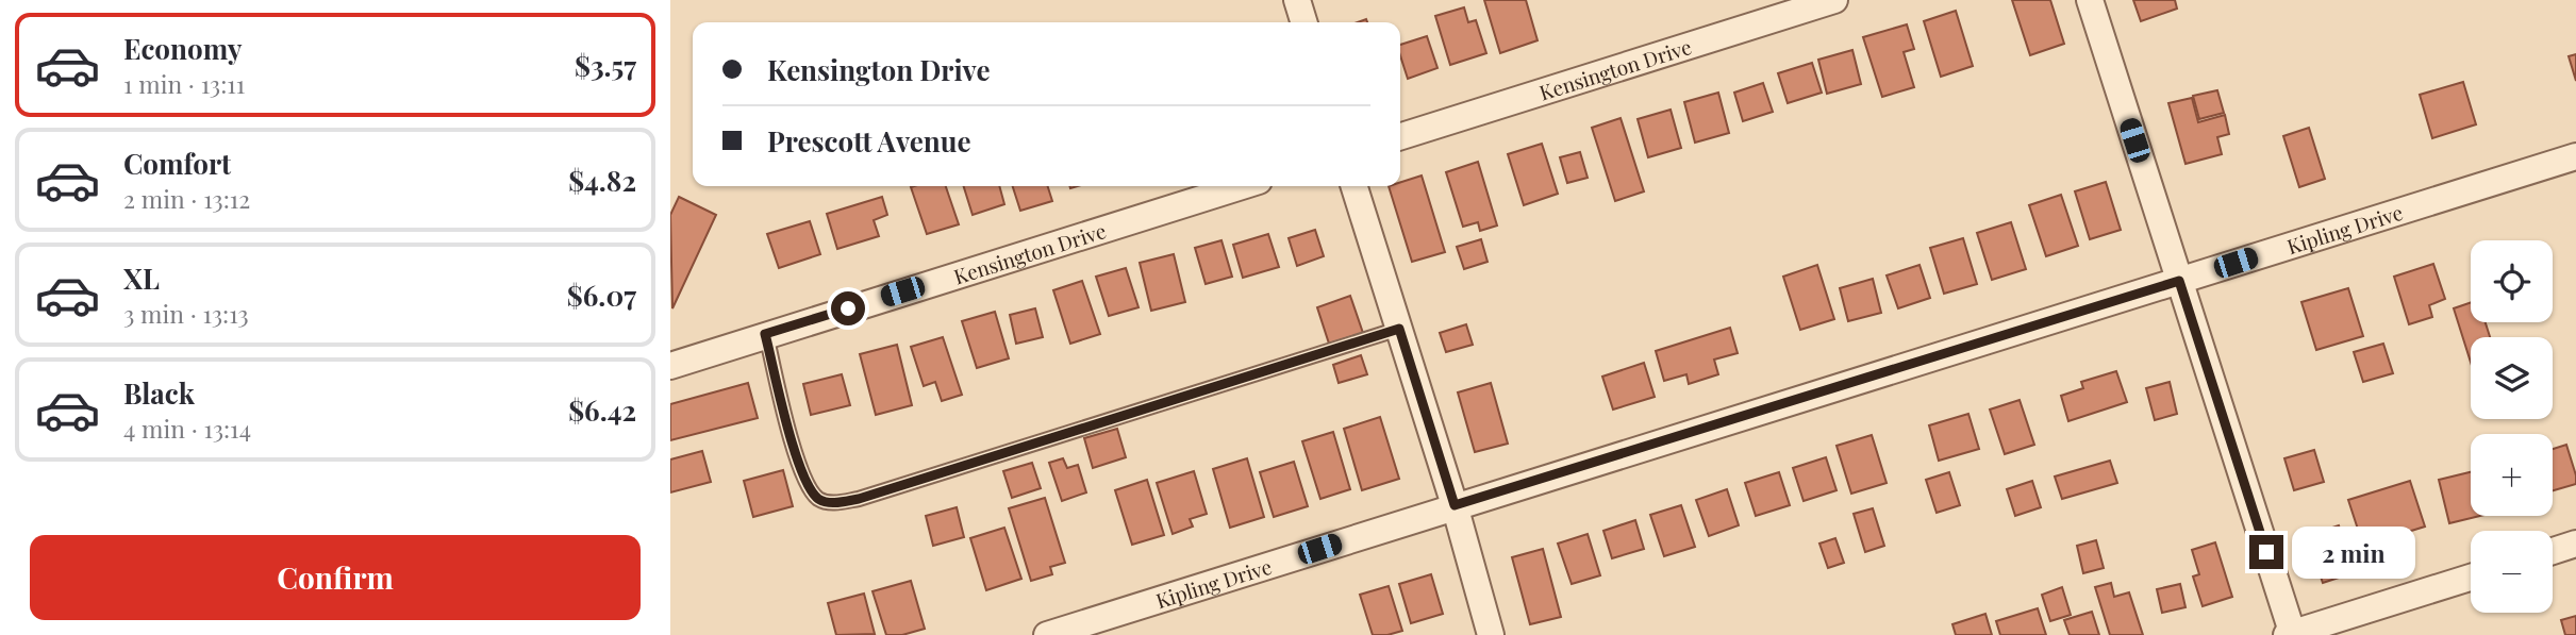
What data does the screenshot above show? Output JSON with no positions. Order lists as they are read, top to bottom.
{
  "streets": {
    "street": ["Kensington Drive", "Kipling Drive"]
  },
  "page": {
    "list": [
      {
        "name": "Economy",
        "note": "1 min · 13:11",
        "value": "$3.57"
      },
      {
        "name": "Comfort",
        "note": "2 min · 13:12",
        "value": "$4.82"
      },
      {
        "name": "XL",
        "note": "3 min · 13:13",
        "value": "$6.07"
      },
      {
        "name": "Black",
        "note": "4 min · 13:14",
        "value": "$6.42"
      }
    ],
    "banner": ["Kensington Drive", "Prescott Avenue"],
    "map_buttons": ["+", "−"],
    "buttons": "Confirm",
    "bubble": "2 min"
  }
}
